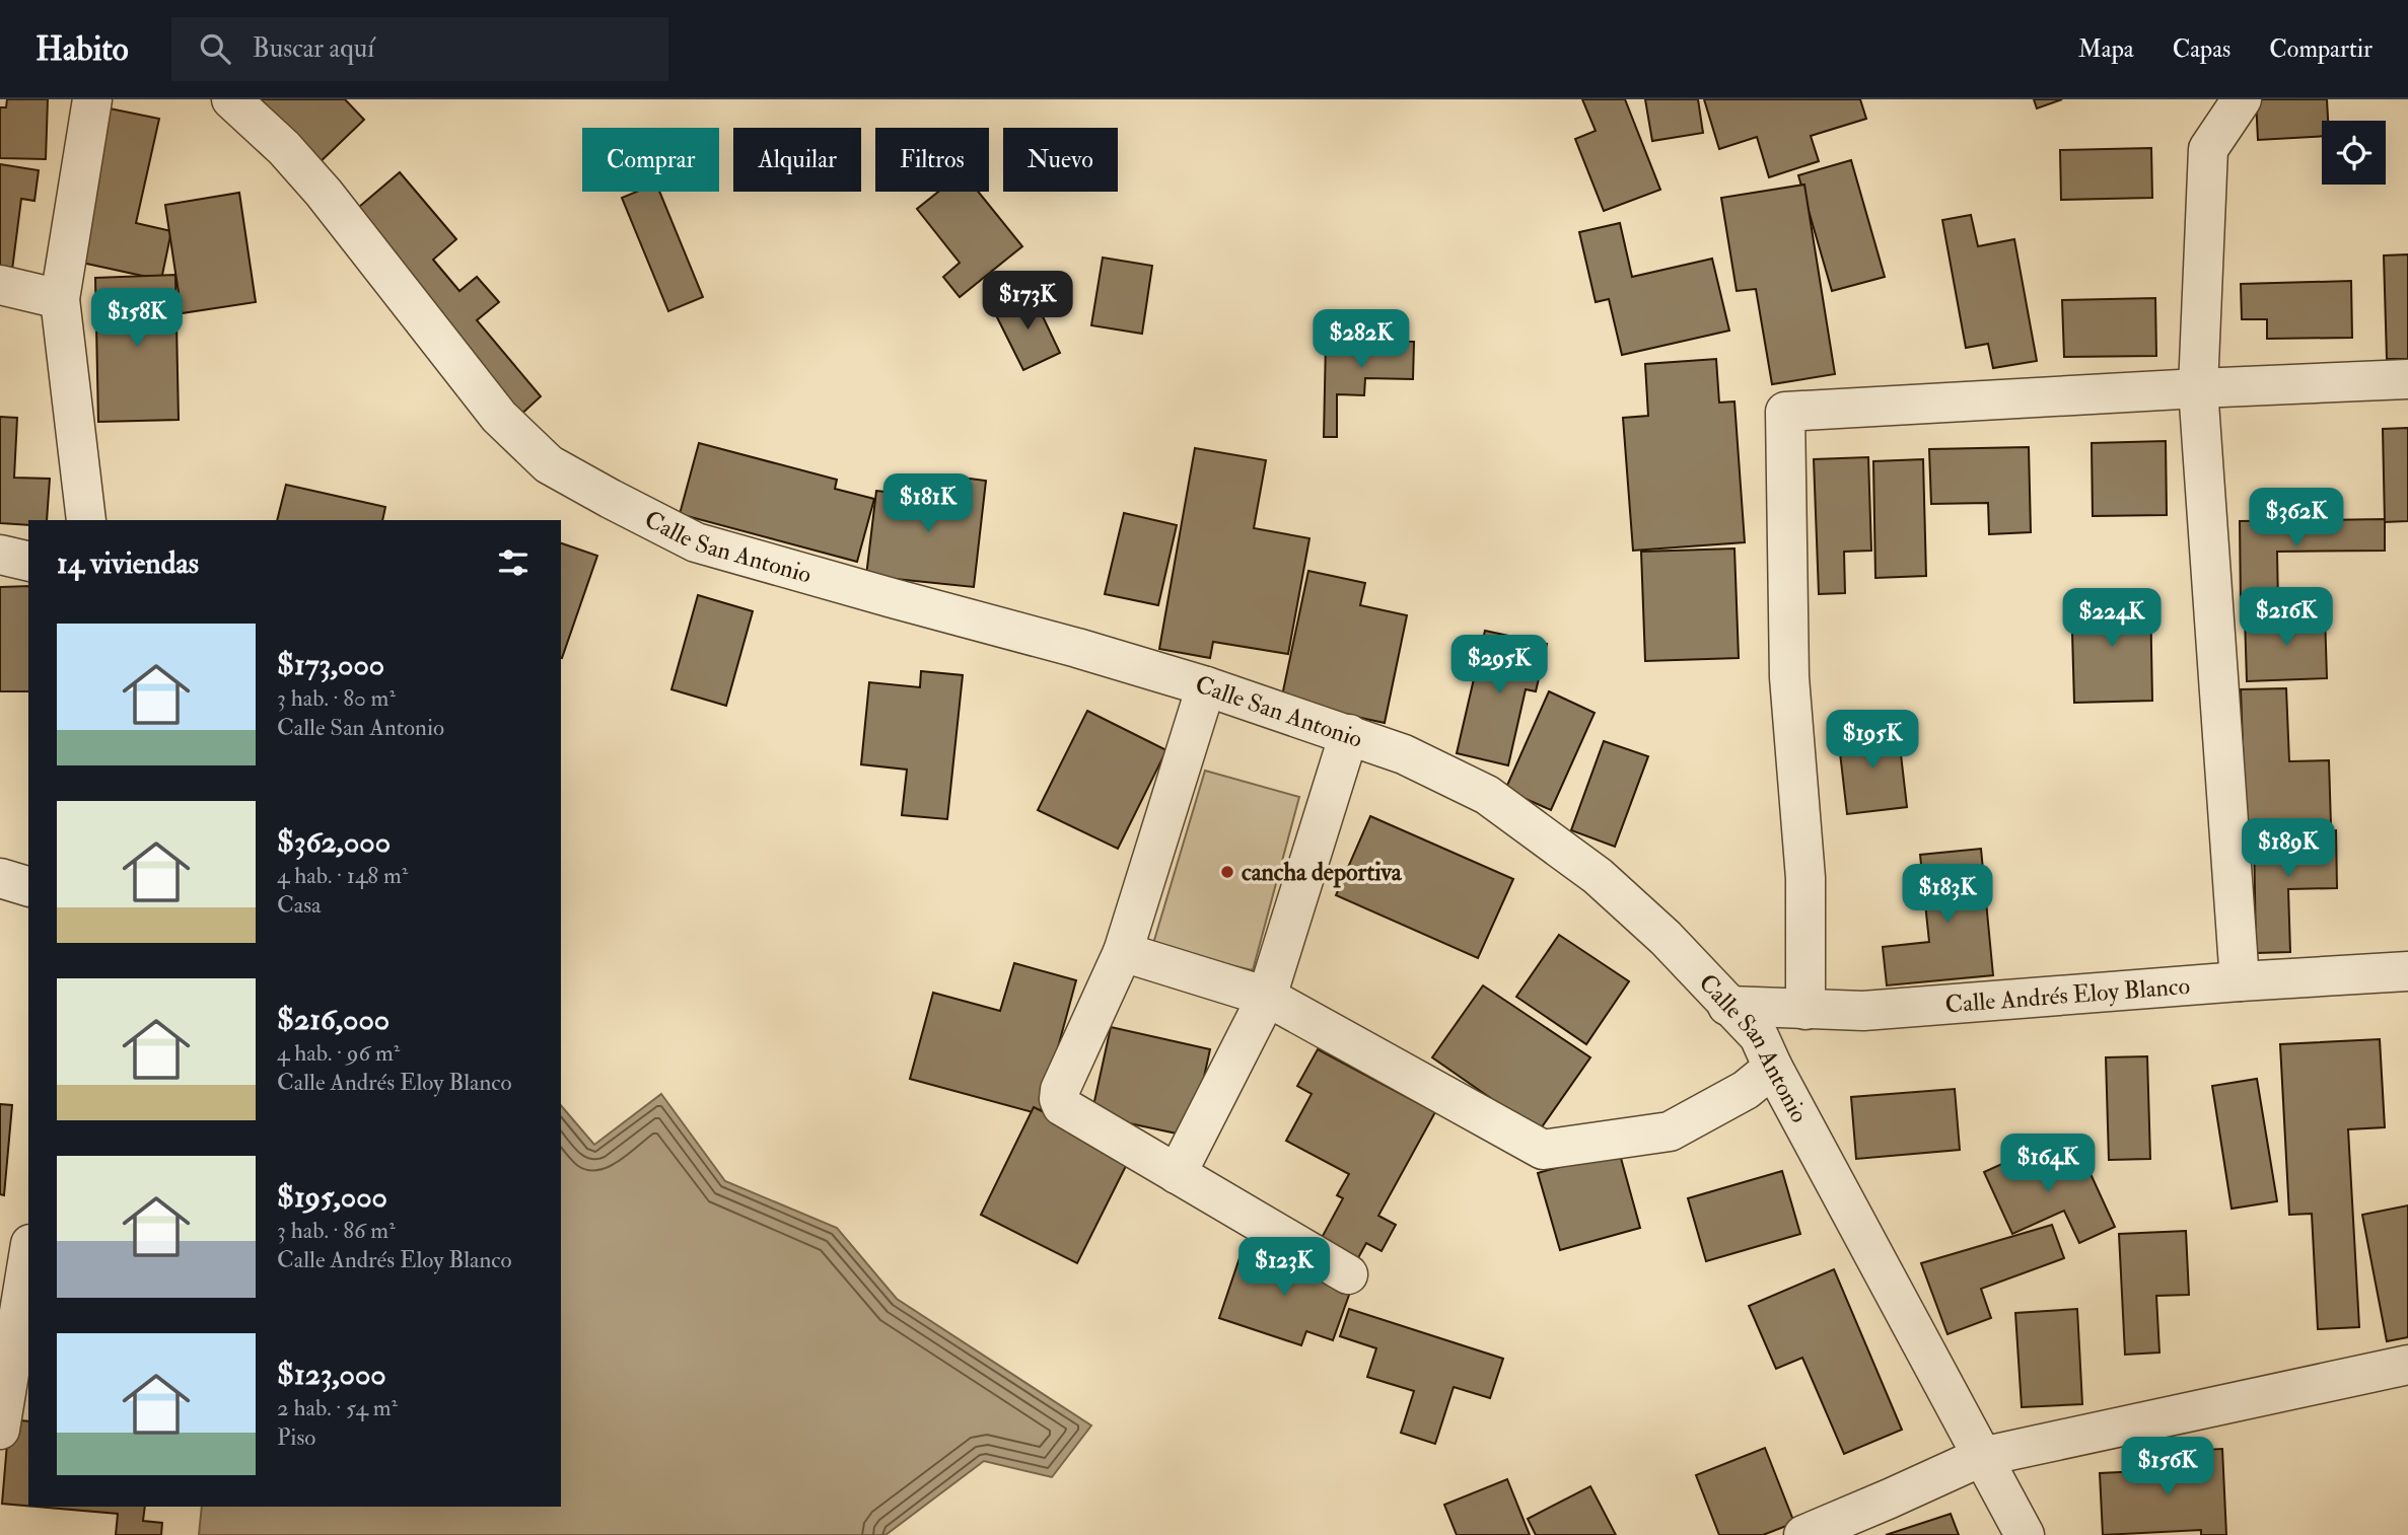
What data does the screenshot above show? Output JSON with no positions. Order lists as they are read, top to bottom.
{
  "streets": {
    "street": ["Calle San Antonio", "Calle Andrés Eloy Blanco"]
  },
  "crossings": [
    ["Calle San Antonio", "Calle Andrés Eloy Blanco"]
  ],
  "places": ["cancha deportiva"],
  "page": {
    "header": "Habito",
    "search": "Buscar aquí",
    "nav": ["Mapa", "Capas", "Compartir"],
    "chip": [
      "Comprar",
      "Alquilar",
      "Filtros",
      "Nuevo"
    ],
    "price": [
      "$173K",
      "$158K",
      "$282K",
      "$181K",
      "$362K",
      "$216K",
      "$224K",
      "$295K",
      "$195K",
      "$189K",
      "$183K",
      "$164K",
      "$123K",
      "$156K"
    ],
    "heading": "14 viviendas",
    "list": [
      {
        "name": "$173,000",
        "note": "3 hab. · 80 m² · Calle San Antonio"
      },
      {
        "name": "$362,000",
        "note": "4 hab. · 148 m² · Casa"
      },
      {
        "name": "$216,000",
        "note": "4 hab. · 96 m² · Calle Andrés Eloy Blanco"
      },
      {
        "name": "$195,000",
        "note": "3 hab. · 86 m² · Calle Andrés Eloy Blanco"
      },
      {
        "name": "$123,000",
        "note": "2 hab. · 54 m² · Piso"
      }
    ]
  }
}
